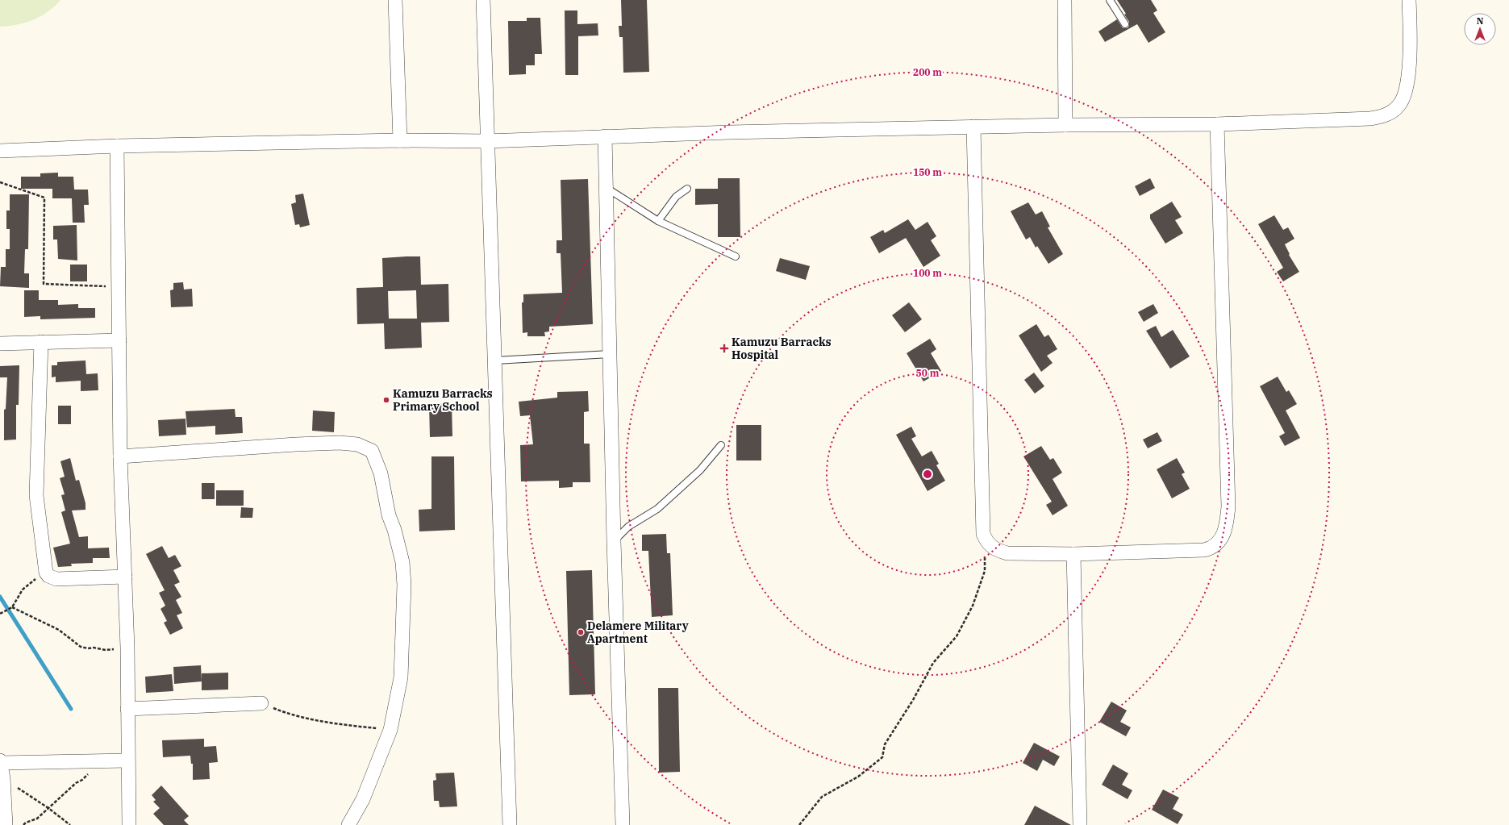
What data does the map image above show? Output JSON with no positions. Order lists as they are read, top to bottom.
{
  "places": {
    "health": ["Kamuzu Barracks Hospital"],
    "other": ["Kamuzu Barracks Primary School", "Delamere Military Apartment"]
  },
  "north": "top",
  "rings": [
    "200 m",
    "150 m",
    "100 m",
    "50 m"
  ]
}
